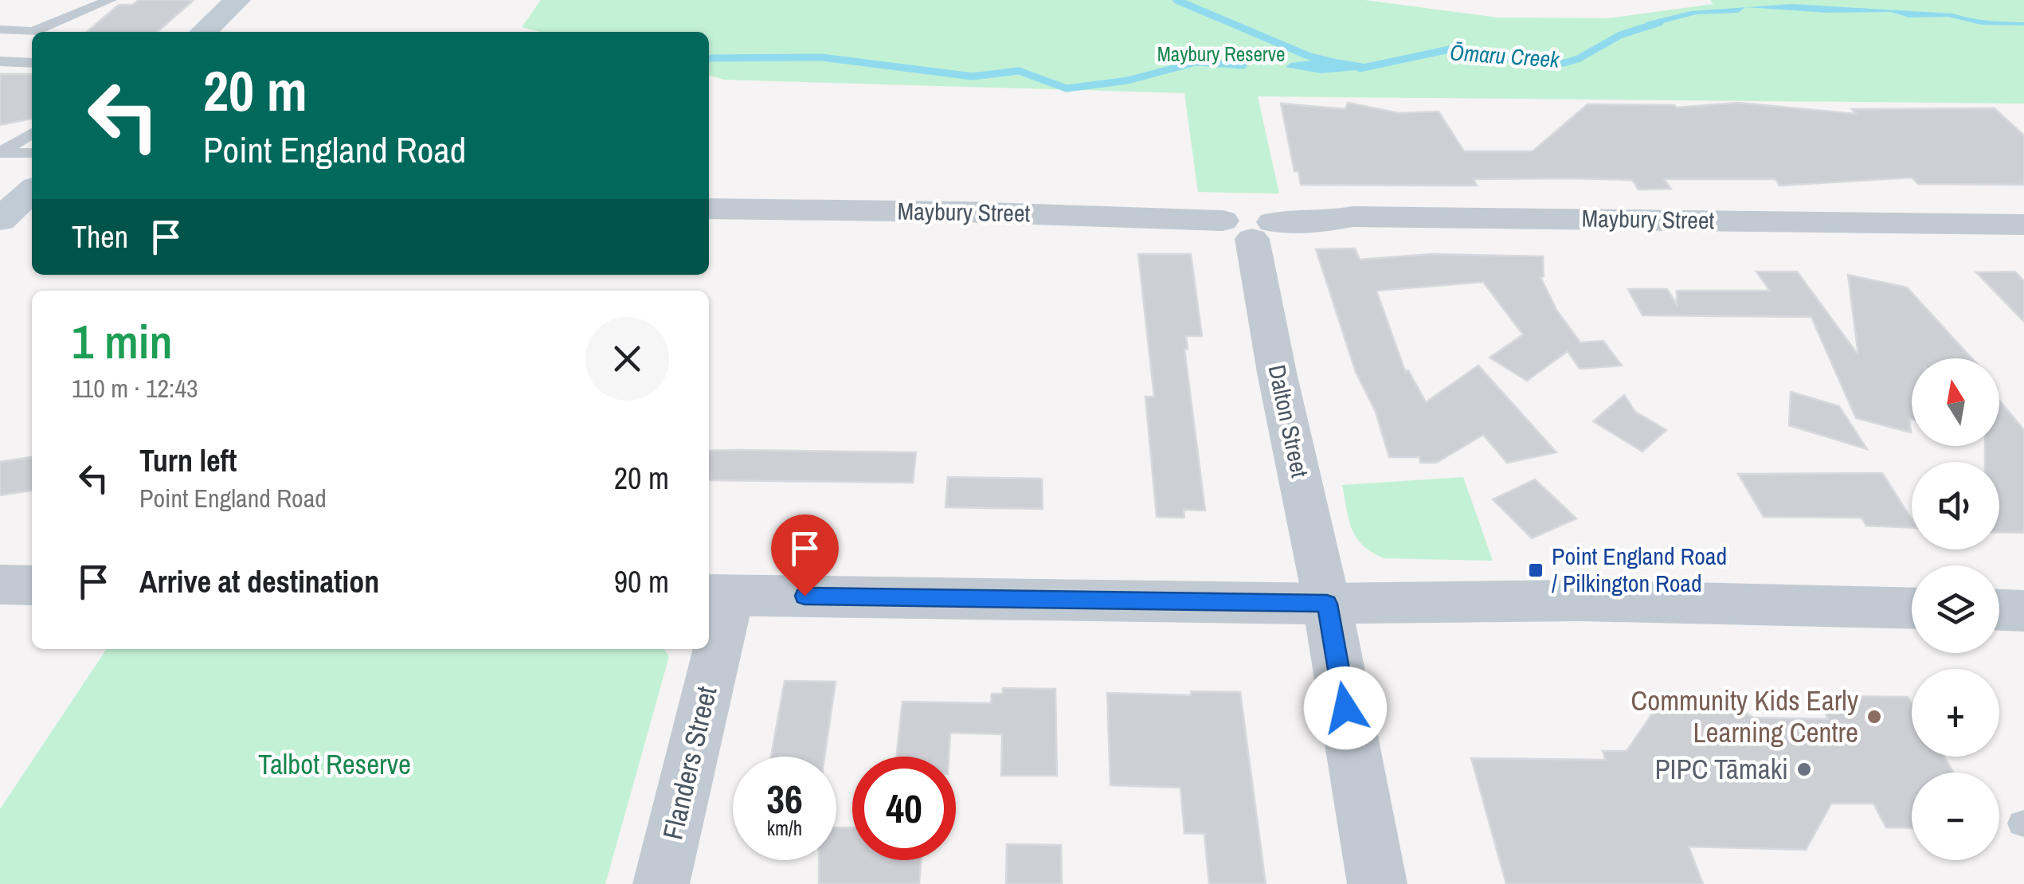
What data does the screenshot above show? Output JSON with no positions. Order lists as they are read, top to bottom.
{
  "streets": {
    "street": ["Maybury Street", "Dalton Street", "Flanders Street"]
  },
  "crossings": [
    ["Maybury Street", "Dalton Street"]
  ],
  "water": ["Ōmaru Creek"],
  "parks": ["Maybury Reserve", "Talbot Reserve"],
  "places": {
    "transit": ["Point England Road / Pilkington Road"],
    "other": ["Community Kids Early Learning Centre", "PIPC Tāmaki"]
  },
  "north": "top",
  "page": {
    "turn": ["20 m", "Point England Road"],
    "then": "Then",
    "heading": ["1 min", "110 m · 12:43"],
    "map_buttons": ["+", "−"],
    "list": [
      {
        "name": "Turn left",
        "note": "Point England Road",
        "value": "20 m"
      },
      {
        "name": "Arrive at destination",
        "value": "90 m"
      }
    ],
    "speed": "36 km/h",
    "limit": "40"
  }
}
